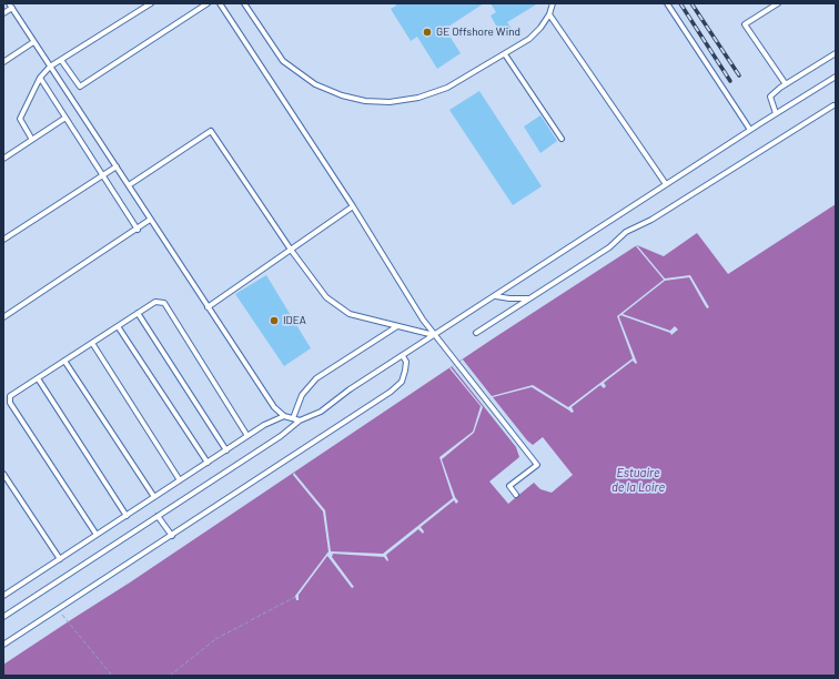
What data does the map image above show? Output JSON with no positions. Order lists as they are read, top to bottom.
{
  "water": ["Estuaire de la Loire"],
  "places": ["GE Offshore Wind", "IDEA"]
}
